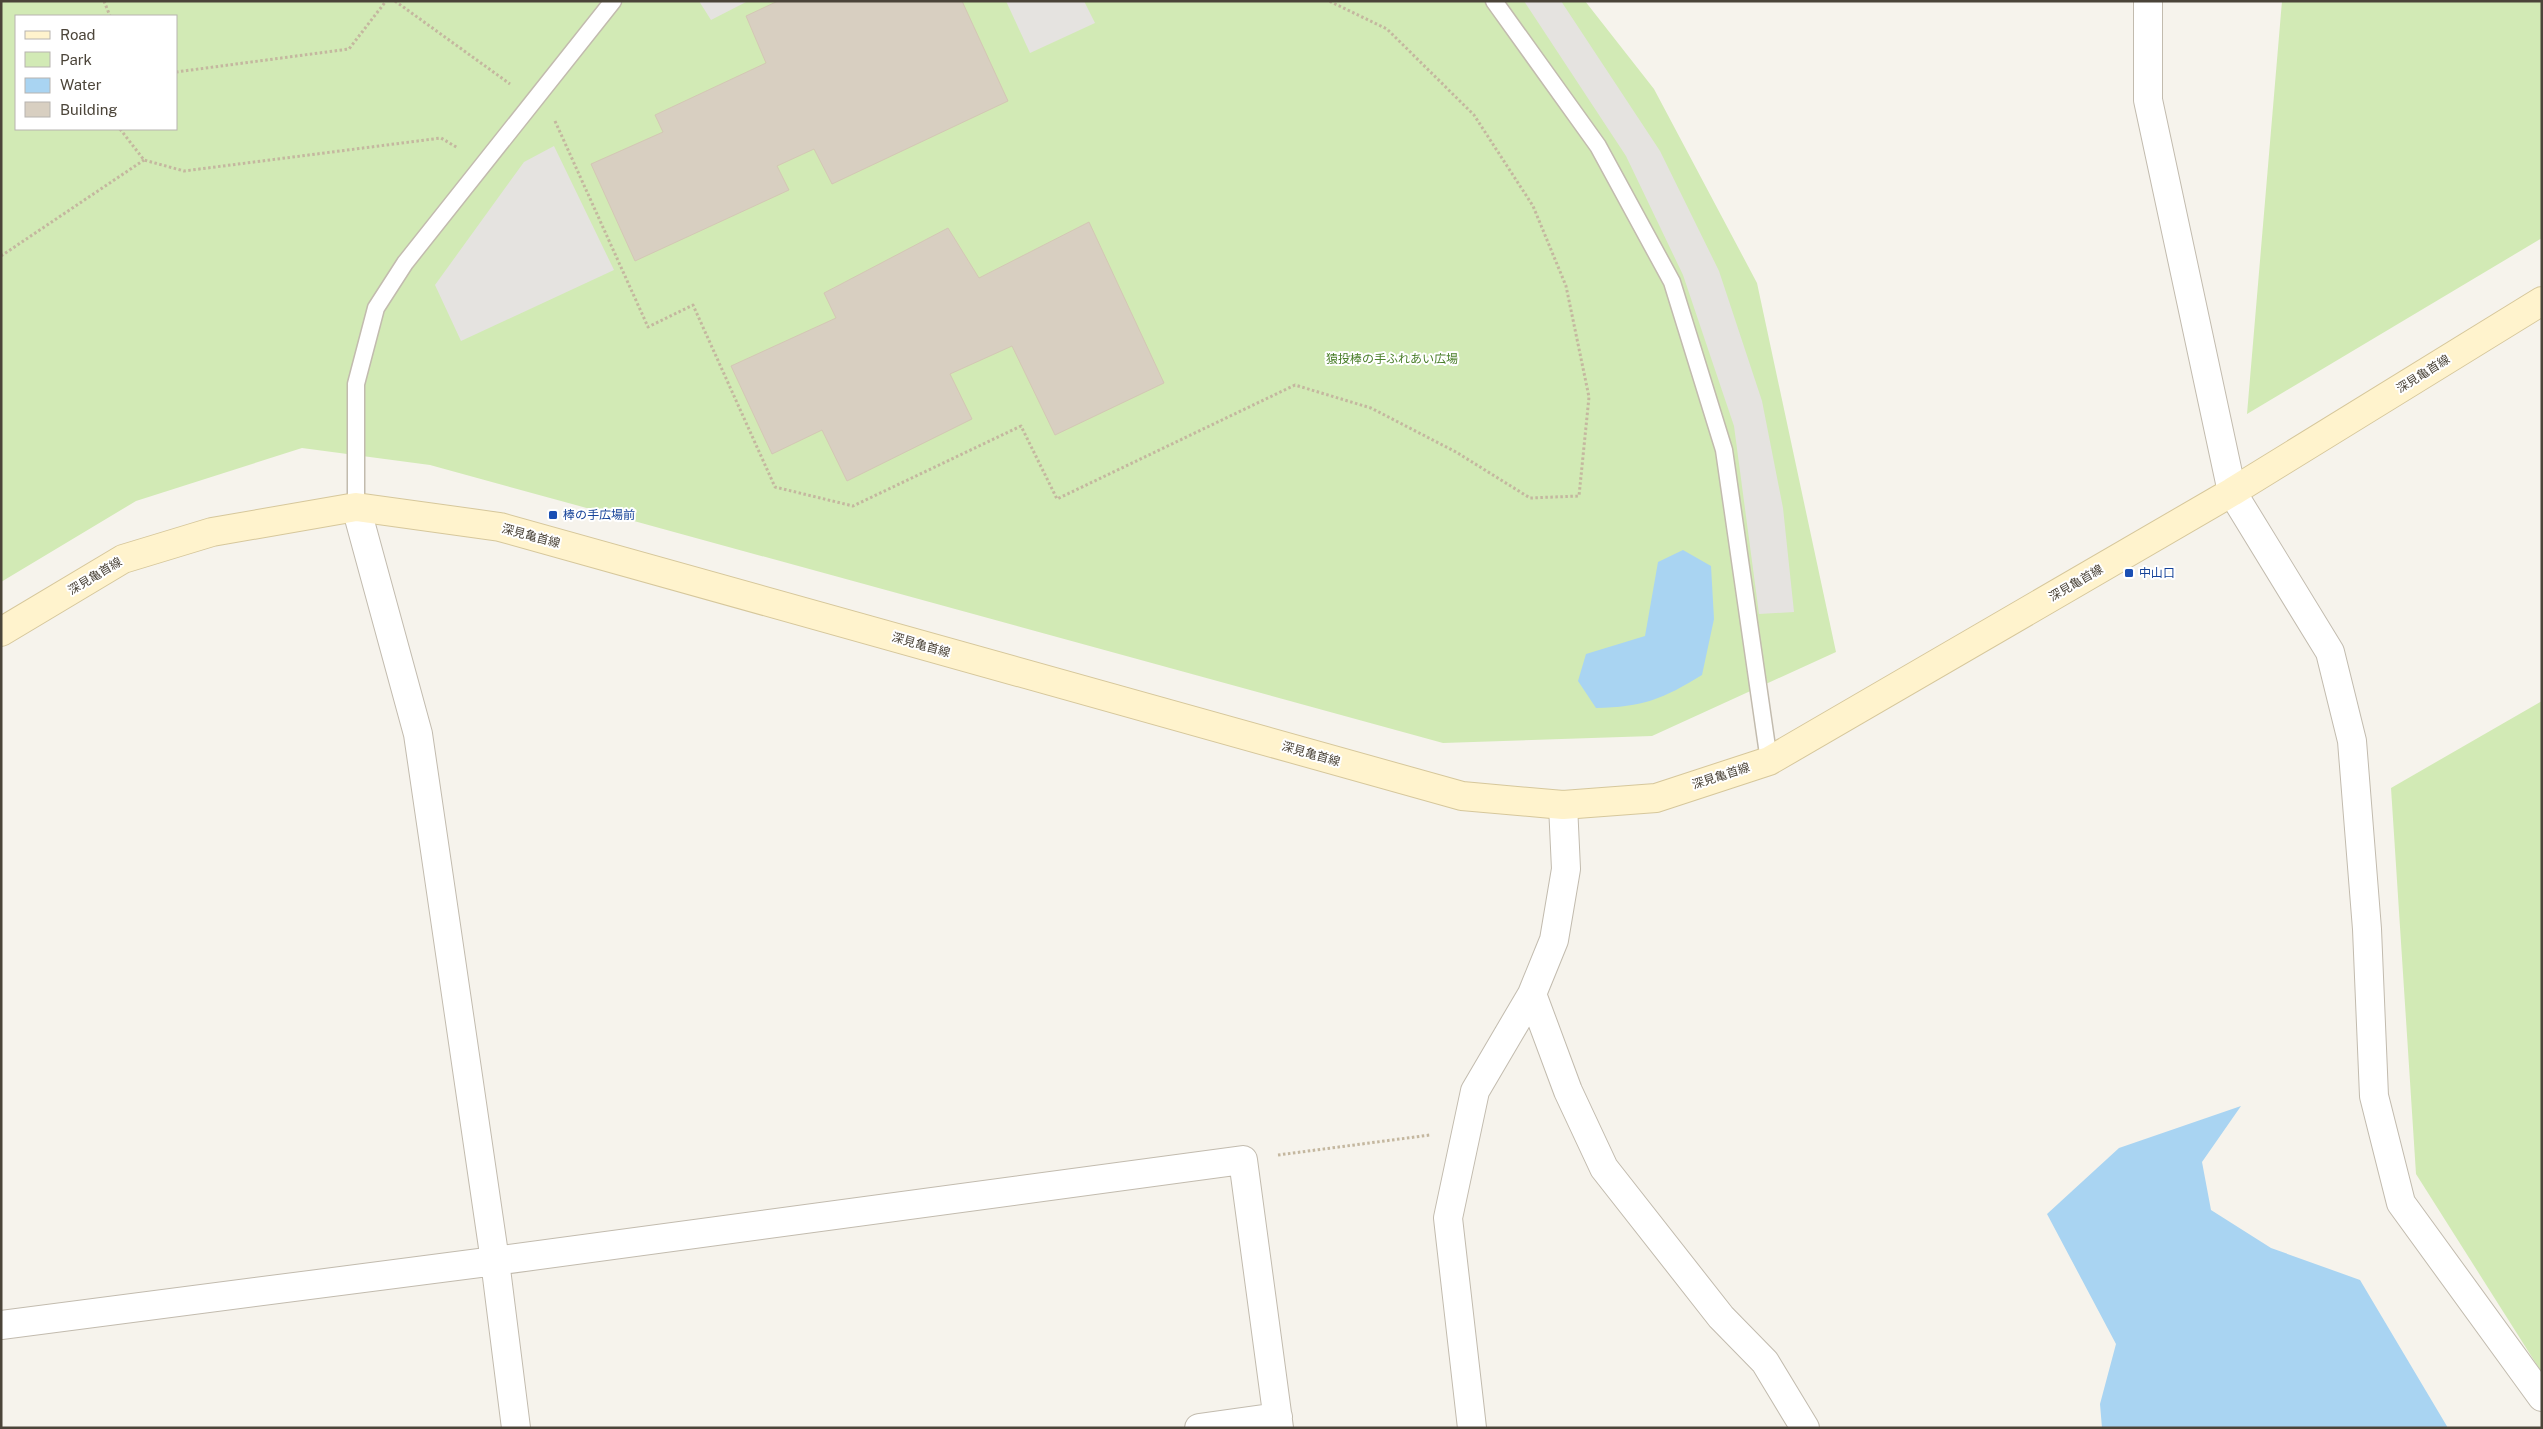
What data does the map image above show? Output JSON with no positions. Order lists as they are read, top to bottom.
{
  "streets": {
    "main road": ["深見亀首線"]
  },
  "parks": ["猿投棒の手ふれあい広場"],
  "places": {
    "transit": ["棒の手広場前", "中山口"]
  },
  "legend": [
    "Road",
    "Park",
    "Water",
    "Building"
  ]
}
